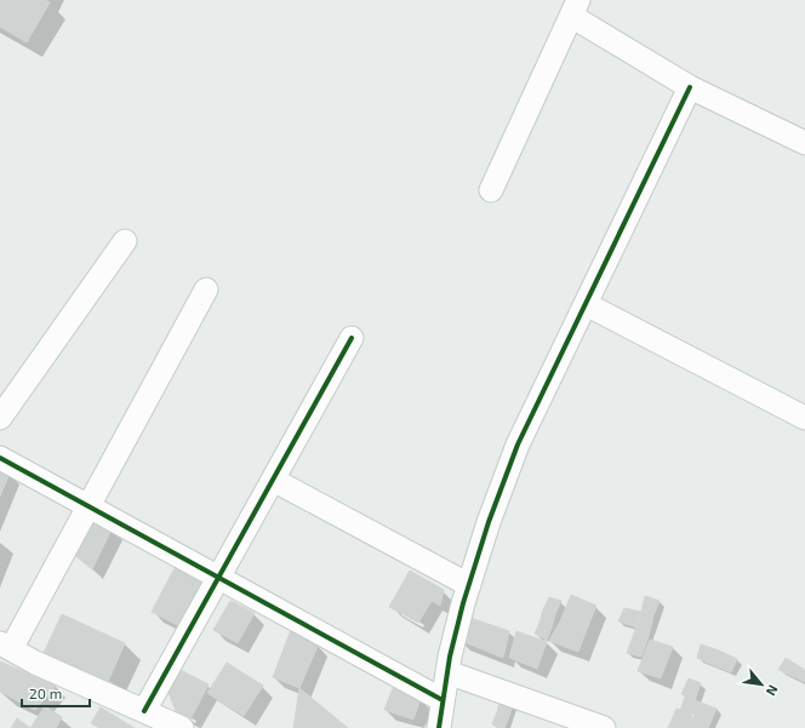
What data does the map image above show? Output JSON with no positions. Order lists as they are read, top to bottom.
{
  "scale_bar": "20 m",
  "north": "bottom right"
}
